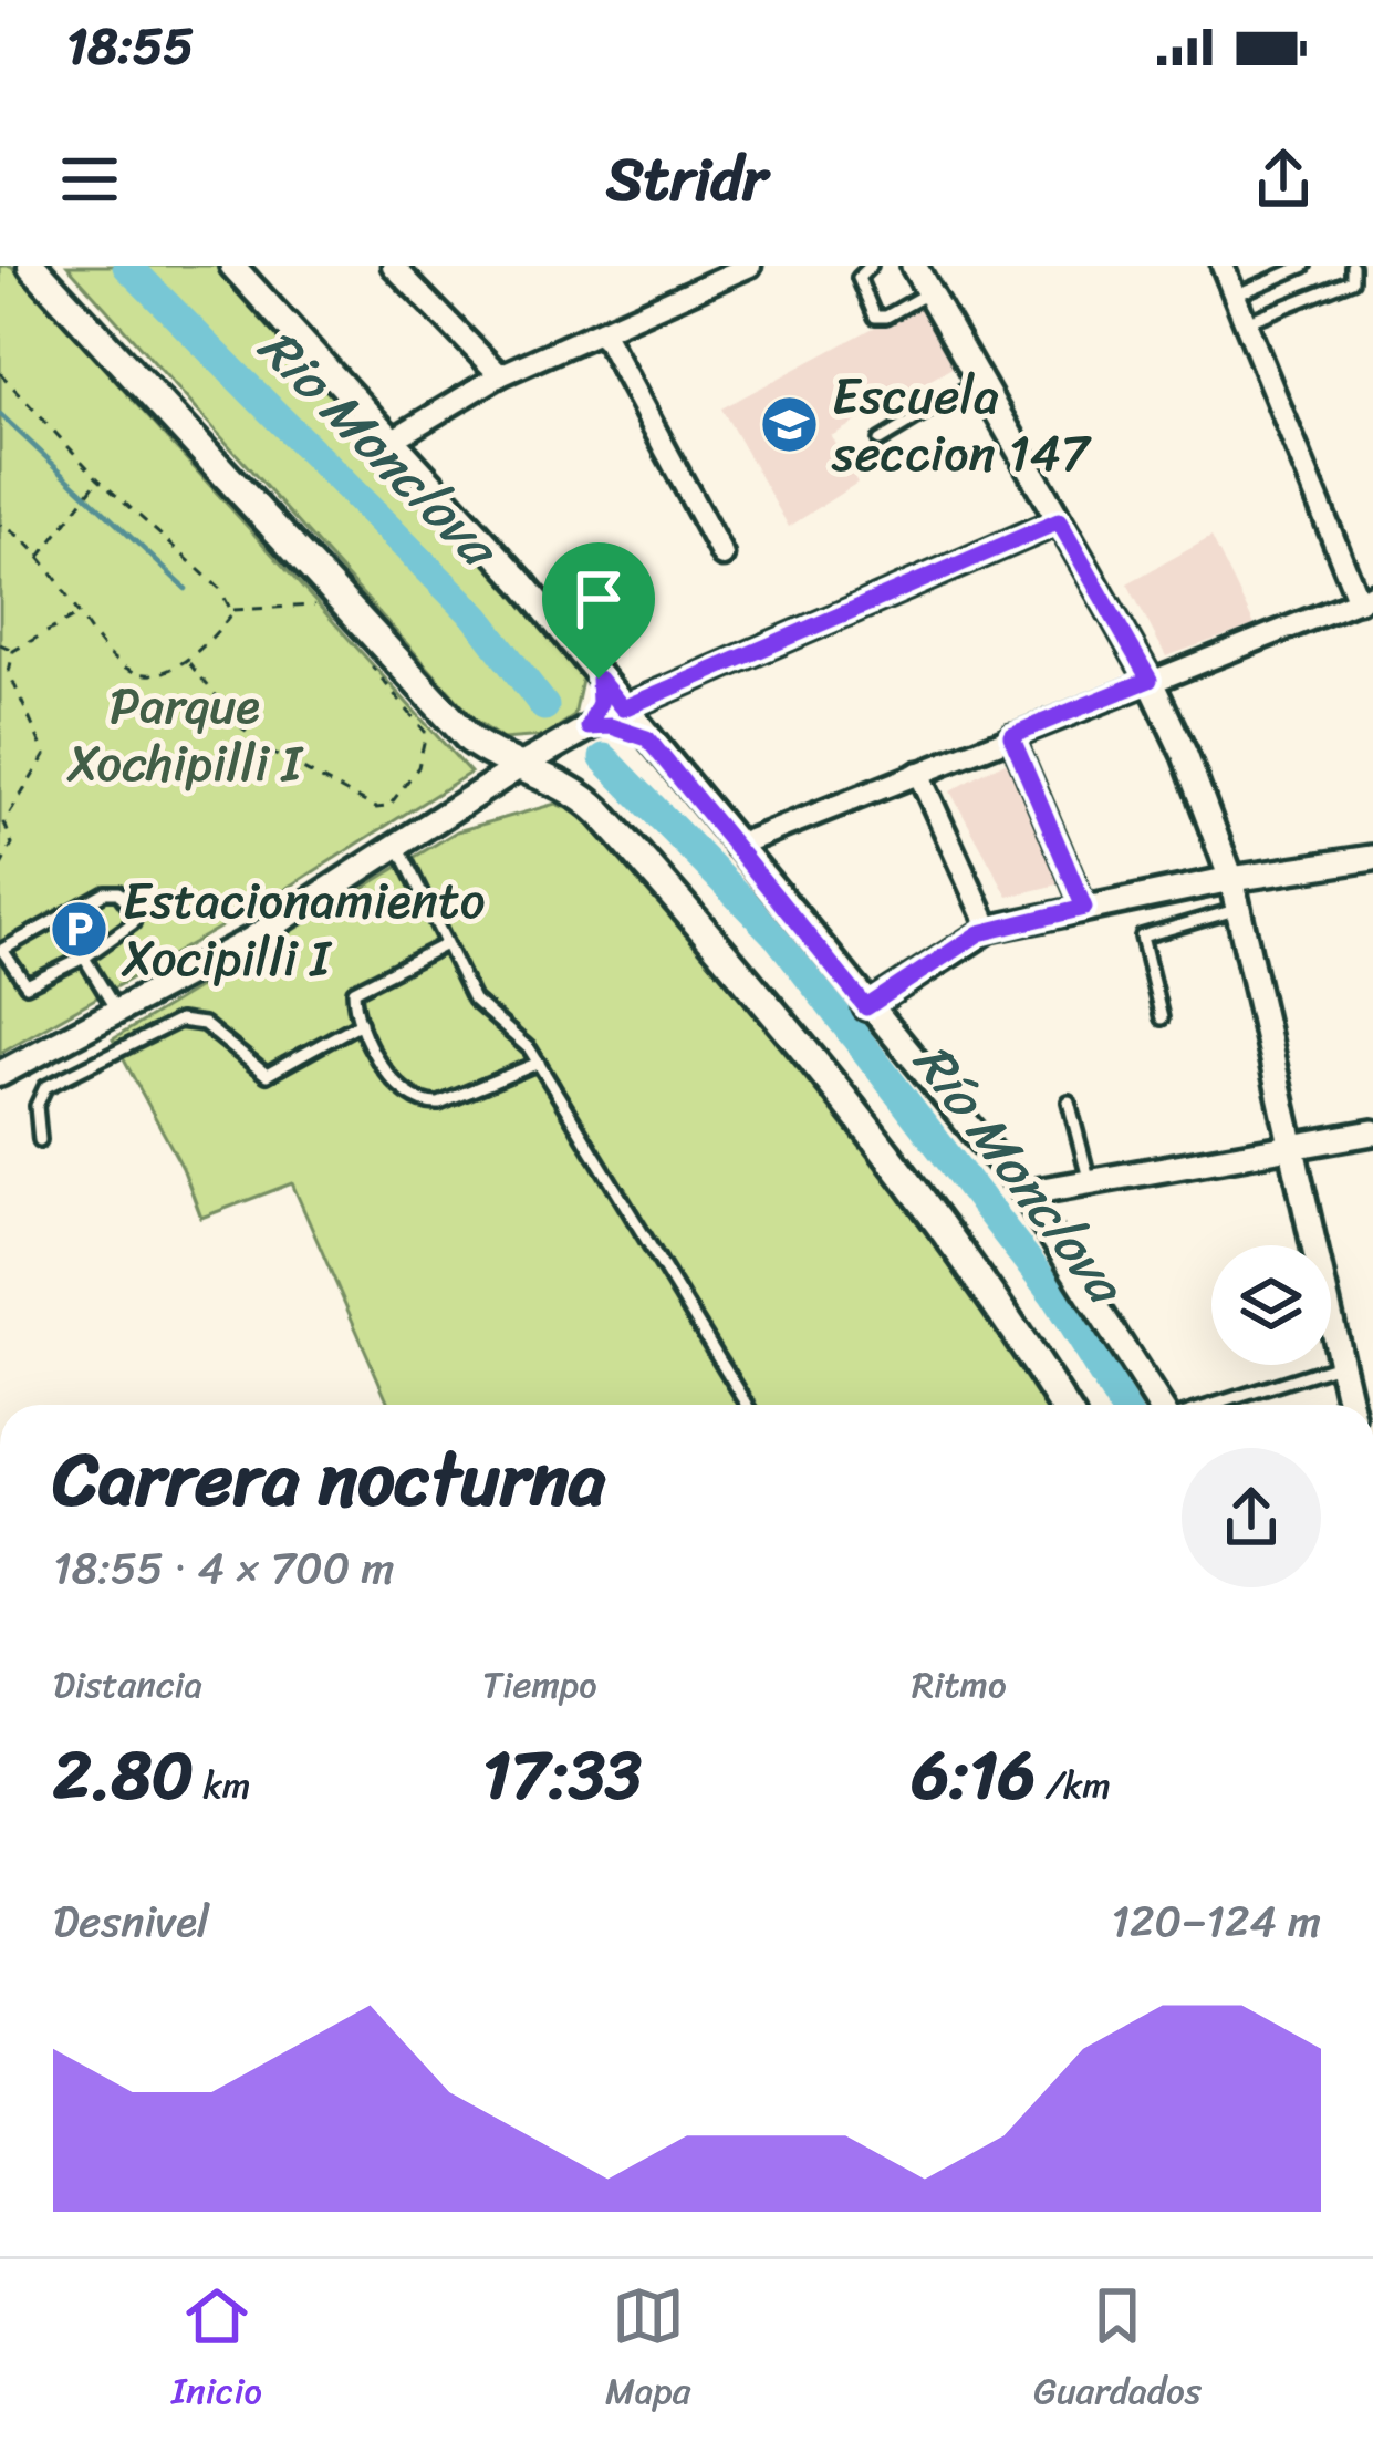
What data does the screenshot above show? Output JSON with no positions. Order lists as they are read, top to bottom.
{
  "water": ["Rio Monclova", "Río Monclova"],
  "parks": ["Parque Xochipilli I"],
  "places": {
    "school or university": ["Escuela seccion 147"],
    "parking": ["Estacionamiento Xocipilli I"]
  },
  "page": {
    "status": "18:55",
    "header": "Stridr",
    "heading": ["Carrera nocturna", "18:55 · 4 × 700 m"],
    "stats": [
      ["Distancia", "2.80 km"],
      ["Tiempo", "17:33"],
      ["Ritmo", "6:16 /km"]
    ],
    "chart": ["Desnivel", "120–124 m"],
    "tabs": ["Inicio", "Mapa", "Guardados"]
  }
}
